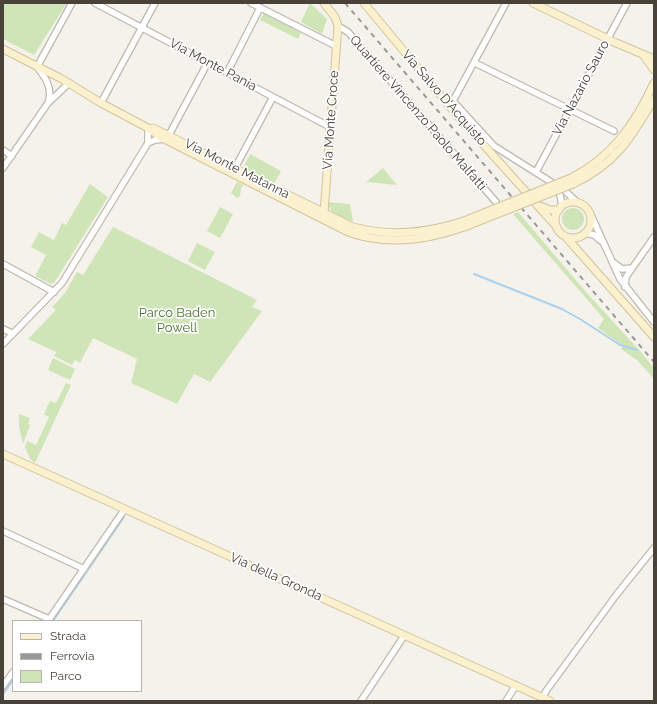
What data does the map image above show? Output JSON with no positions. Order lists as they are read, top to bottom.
{
  "streets": {
    "street": [
      "Via Monte Pania",
      "Via Nazario Sauro",
      "Via Salvo D'Acquisto",
      "Quartiere Vincenzo Paolo Malfatti",
      "Via Monte Croce",
      "Via Monte Matanna",
      "Via della Gronda"
    ]
  },
  "crossings": [
    ["Via Monte Pania", "Via Monte Croce"],
    ["Quartiere Vincenzo Paolo Malfatti", "Via Monte Croce"],
    ["Via Monte Croce", "Via Monte Matanna"]
  ],
  "parks": ["Parco Baden Powell"],
  "legend": ["Strada", "Ferrovia", "Parco"]
}
